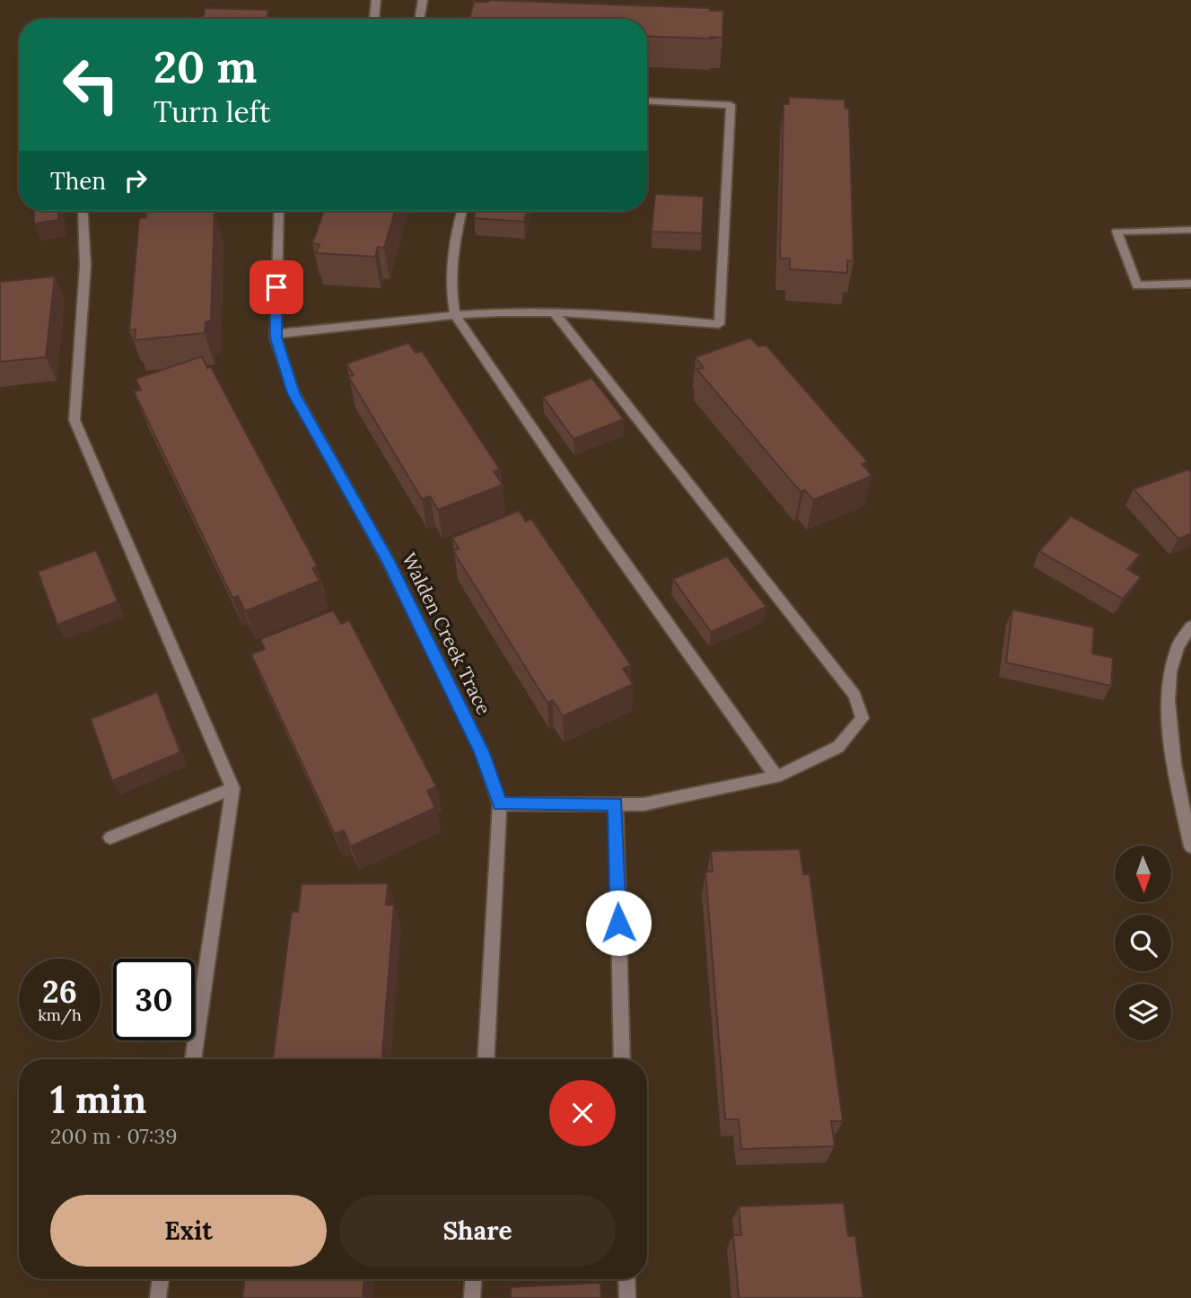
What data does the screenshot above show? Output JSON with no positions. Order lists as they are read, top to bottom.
{
  "streets": {
    "street": ["Walden Creek Trace"]
  },
  "north": "bottom",
  "page": {
    "turn": ["20 m", "Turn left"],
    "then": "Then",
    "speed": "26 km/h",
    "limit": "30",
    "heading": ["1 min", "200 m · 07:39"],
    "buttons": ["Exit", "Share"]
  }
}
